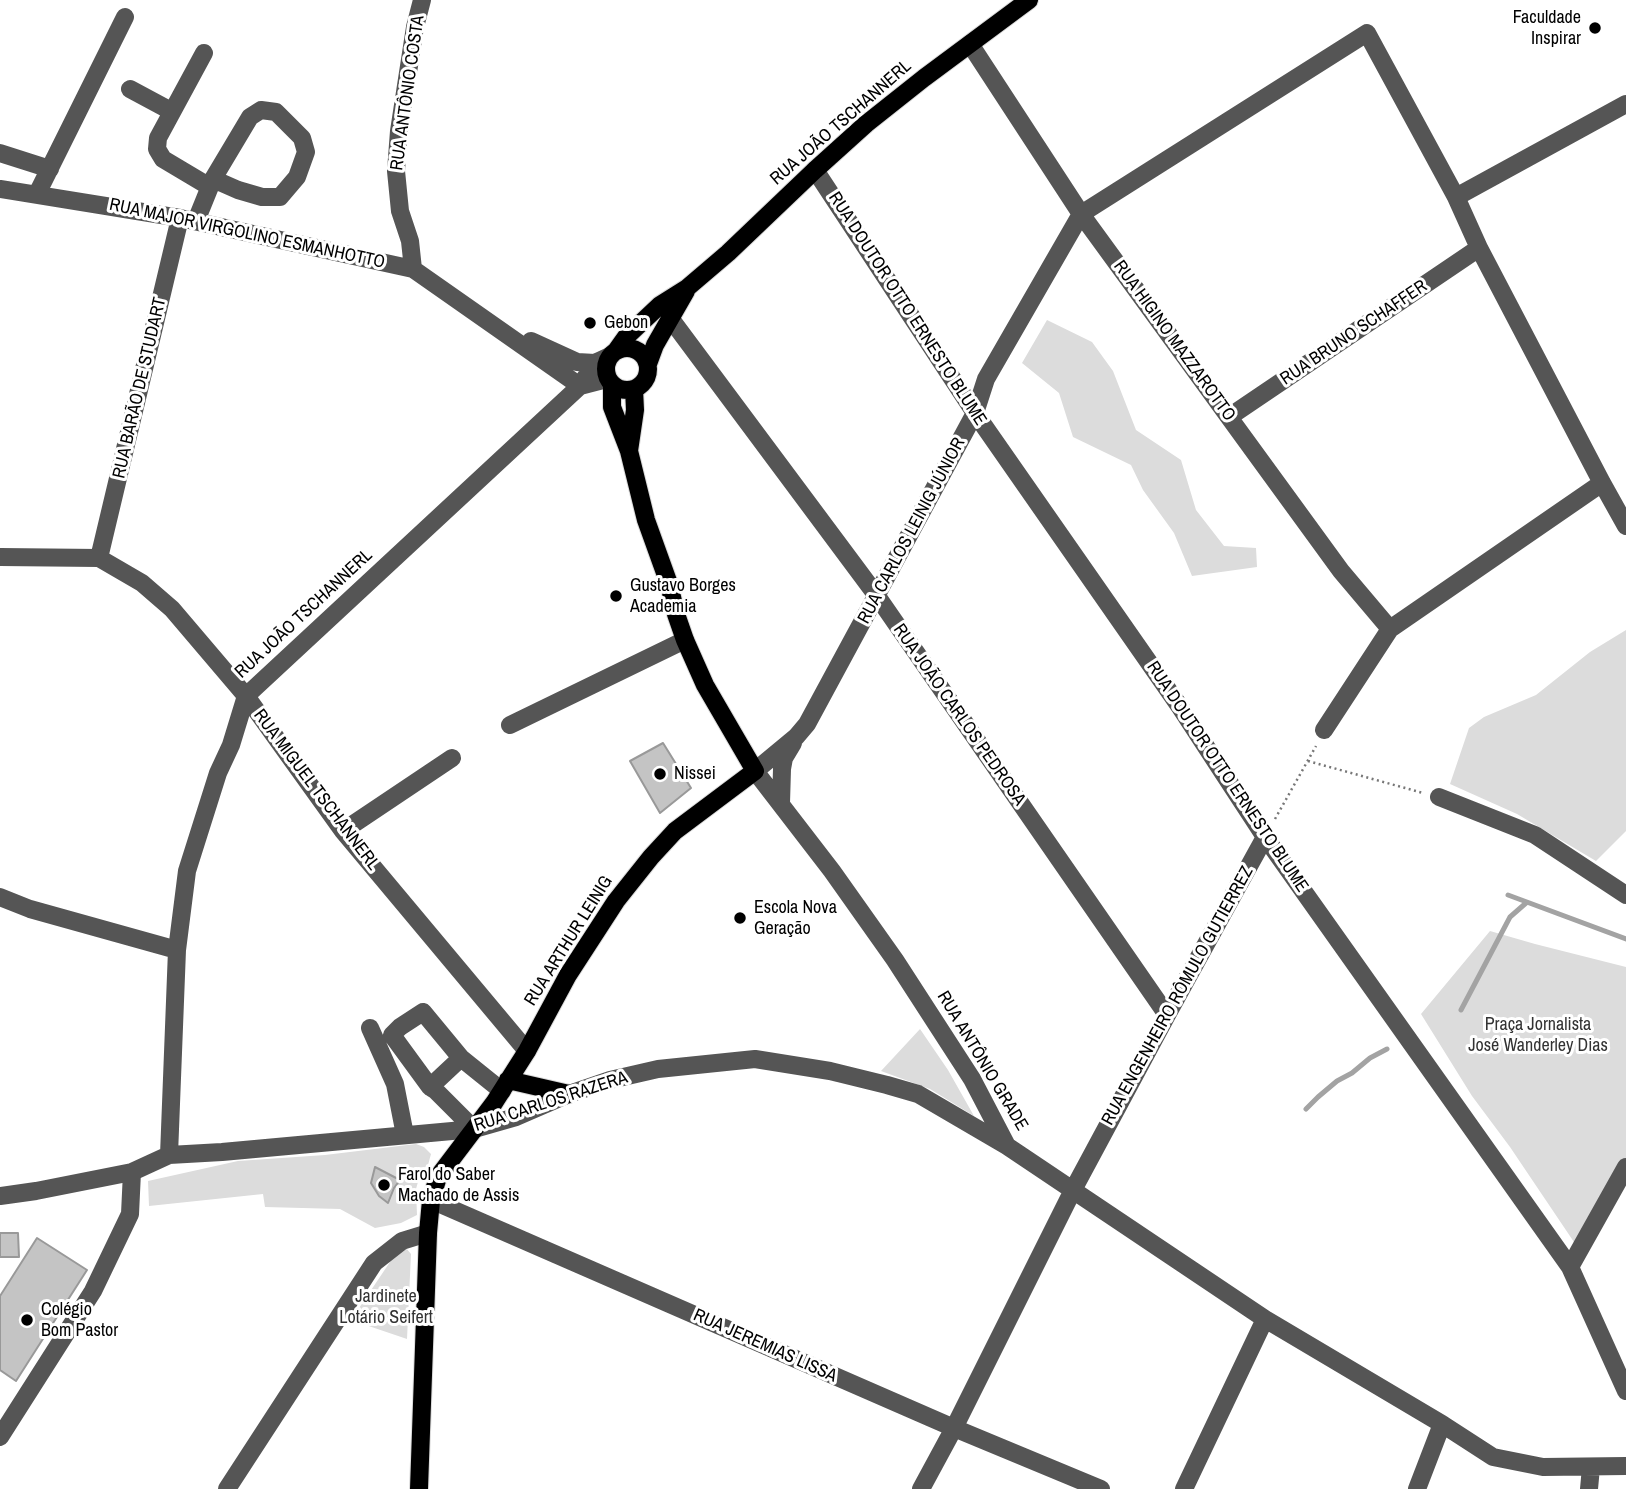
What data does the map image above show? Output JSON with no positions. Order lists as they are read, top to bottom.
{
  "streets": {
    "main road": ["RUA JOÃO TSCHANNERL", "RUA ARTHUR LEINIG", "RUA ANTÔNIO GRADE"],
    "street": [
      "RUA ANTÔNIO COSTA",
      "RUA MAJOR VIRGOLINO ESMANHOTTO",
      "RUA DOUTOR OTTO ERNESTO BLUME",
      "RUA BRUNO SCHAFFER",
      "RUA HIGINO MAZZAROTTO",
      "RUA BARÃO DE STUDART",
      "RUA CARLOS LEINIG JÚNIOR",
      "RUA JOÃO CARLOS PEDROSA",
      "RUA MIGUEL TSCHANNERL",
      "RUA ENGENHEIRO RÔMULO GUTIERREZ",
      "RUA CARLOS RAZERA",
      "RUA JEREMIAS LISSA"
    ]
  },
  "crossings": [
    ["RUA ANTÔNIO COSTA", "RUA MAJOR VIRGOLINO ESMANHOTTO"],
    ["RUA JOÃO TSCHANNERL", "RUA MAJOR VIRGOLINO ESMANHOTTO"],
    ["RUA JOÃO TSCHANNERL", "RUA DOUTOR OTTO ERNESTO BLUME"],
    ["RUA JOÃO TSCHANNERL", "RUA HIGINO MAZZAROTTO"],
    ["RUA JOÃO TSCHANNERL", "RUA JOÃO CARLOS PEDROSA"],
    ["RUA JOÃO TSCHANNERL", "RUA MIGUEL TSCHANNERL"],
    ["RUA JOÃO TSCHANNERL", "RUA ANTÔNIO GRADE"],
    ["RUA JOÃO TSCHANNERL", "RUA CARLOS RAZERA"],
    ["RUA MAJOR VIRGOLINO ESMANHOTTO", "RUA BARÃO DE STUDART"],
    ["RUA MAJOR VIRGOLINO ESMANHOTTO", "RUA ANTÔNIO GRADE"],
    ["RUA DOUTOR OTTO ERNESTO BLUME", "RUA CARLOS LEINIG JÚNIOR"],
    ["RUA DOUTOR OTTO ERNESTO BLUME", "RUA ENGENHEIRO RÔMULO GUTIERREZ"],
    ["RUA BRUNO SCHAFFER", "RUA HIGINO MAZZAROTTO"],
    ["RUA HIGINO MAZZAROTTO", "RUA CARLOS LEINIG JÚNIOR"],
    ["RUA BARÃO DE STUDART", "RUA MIGUEL TSCHANNERL"],
    ["RUA CARLOS LEINIG JÚNIOR", "RUA JOÃO CARLOS PEDROSA"],
    ["RUA CARLOS LEINIG JÚNIOR", "RUA ARTHUR LEINIG"],
    ["RUA CARLOS LEINIG JÚNIOR", "RUA ANTÔNIO GRADE"],
    ["RUA JOÃO CARLOS PEDROSA", "RUA ENGENHEIRO RÔMULO GUTIERREZ"],
    ["RUA MIGUEL TSCHANNERL", "RUA ARTHUR LEINIG"],
    ["RUA ARTHUR LEINIG", "RUA ANTÔNIO GRADE"],
    ["RUA ARTHUR LEINIG", "RUA CARLOS RAZERA"],
    ["RUA ARTHUR LEINIG", "RUA JEREMIAS LISSA"],
    ["RUA ENGENHEIRO RÔMULO GUTIERREZ", "RUA ANTÔNIO GRADE"],
    ["RUA ENGENHEIRO RÔMULO GUTIERREZ", "RUA JEREMIAS LISSA"],
    ["RUA ANTÔNIO GRADE", "RUA CARLOS RAZERA"]
  ],
  "parks": ["Praça Jornalista José Wanderley Dias", "Jardinete Lotário Seifert"],
  "places": [
    "Faculdade Inspirar",
    "Gebon",
    "Gustavo Borges Academia",
    "Nissei",
    "Escola Nova Geração",
    "Farol do Saber Machado de Assis",
    "Colégio Bom Pastor"
  ]
}
